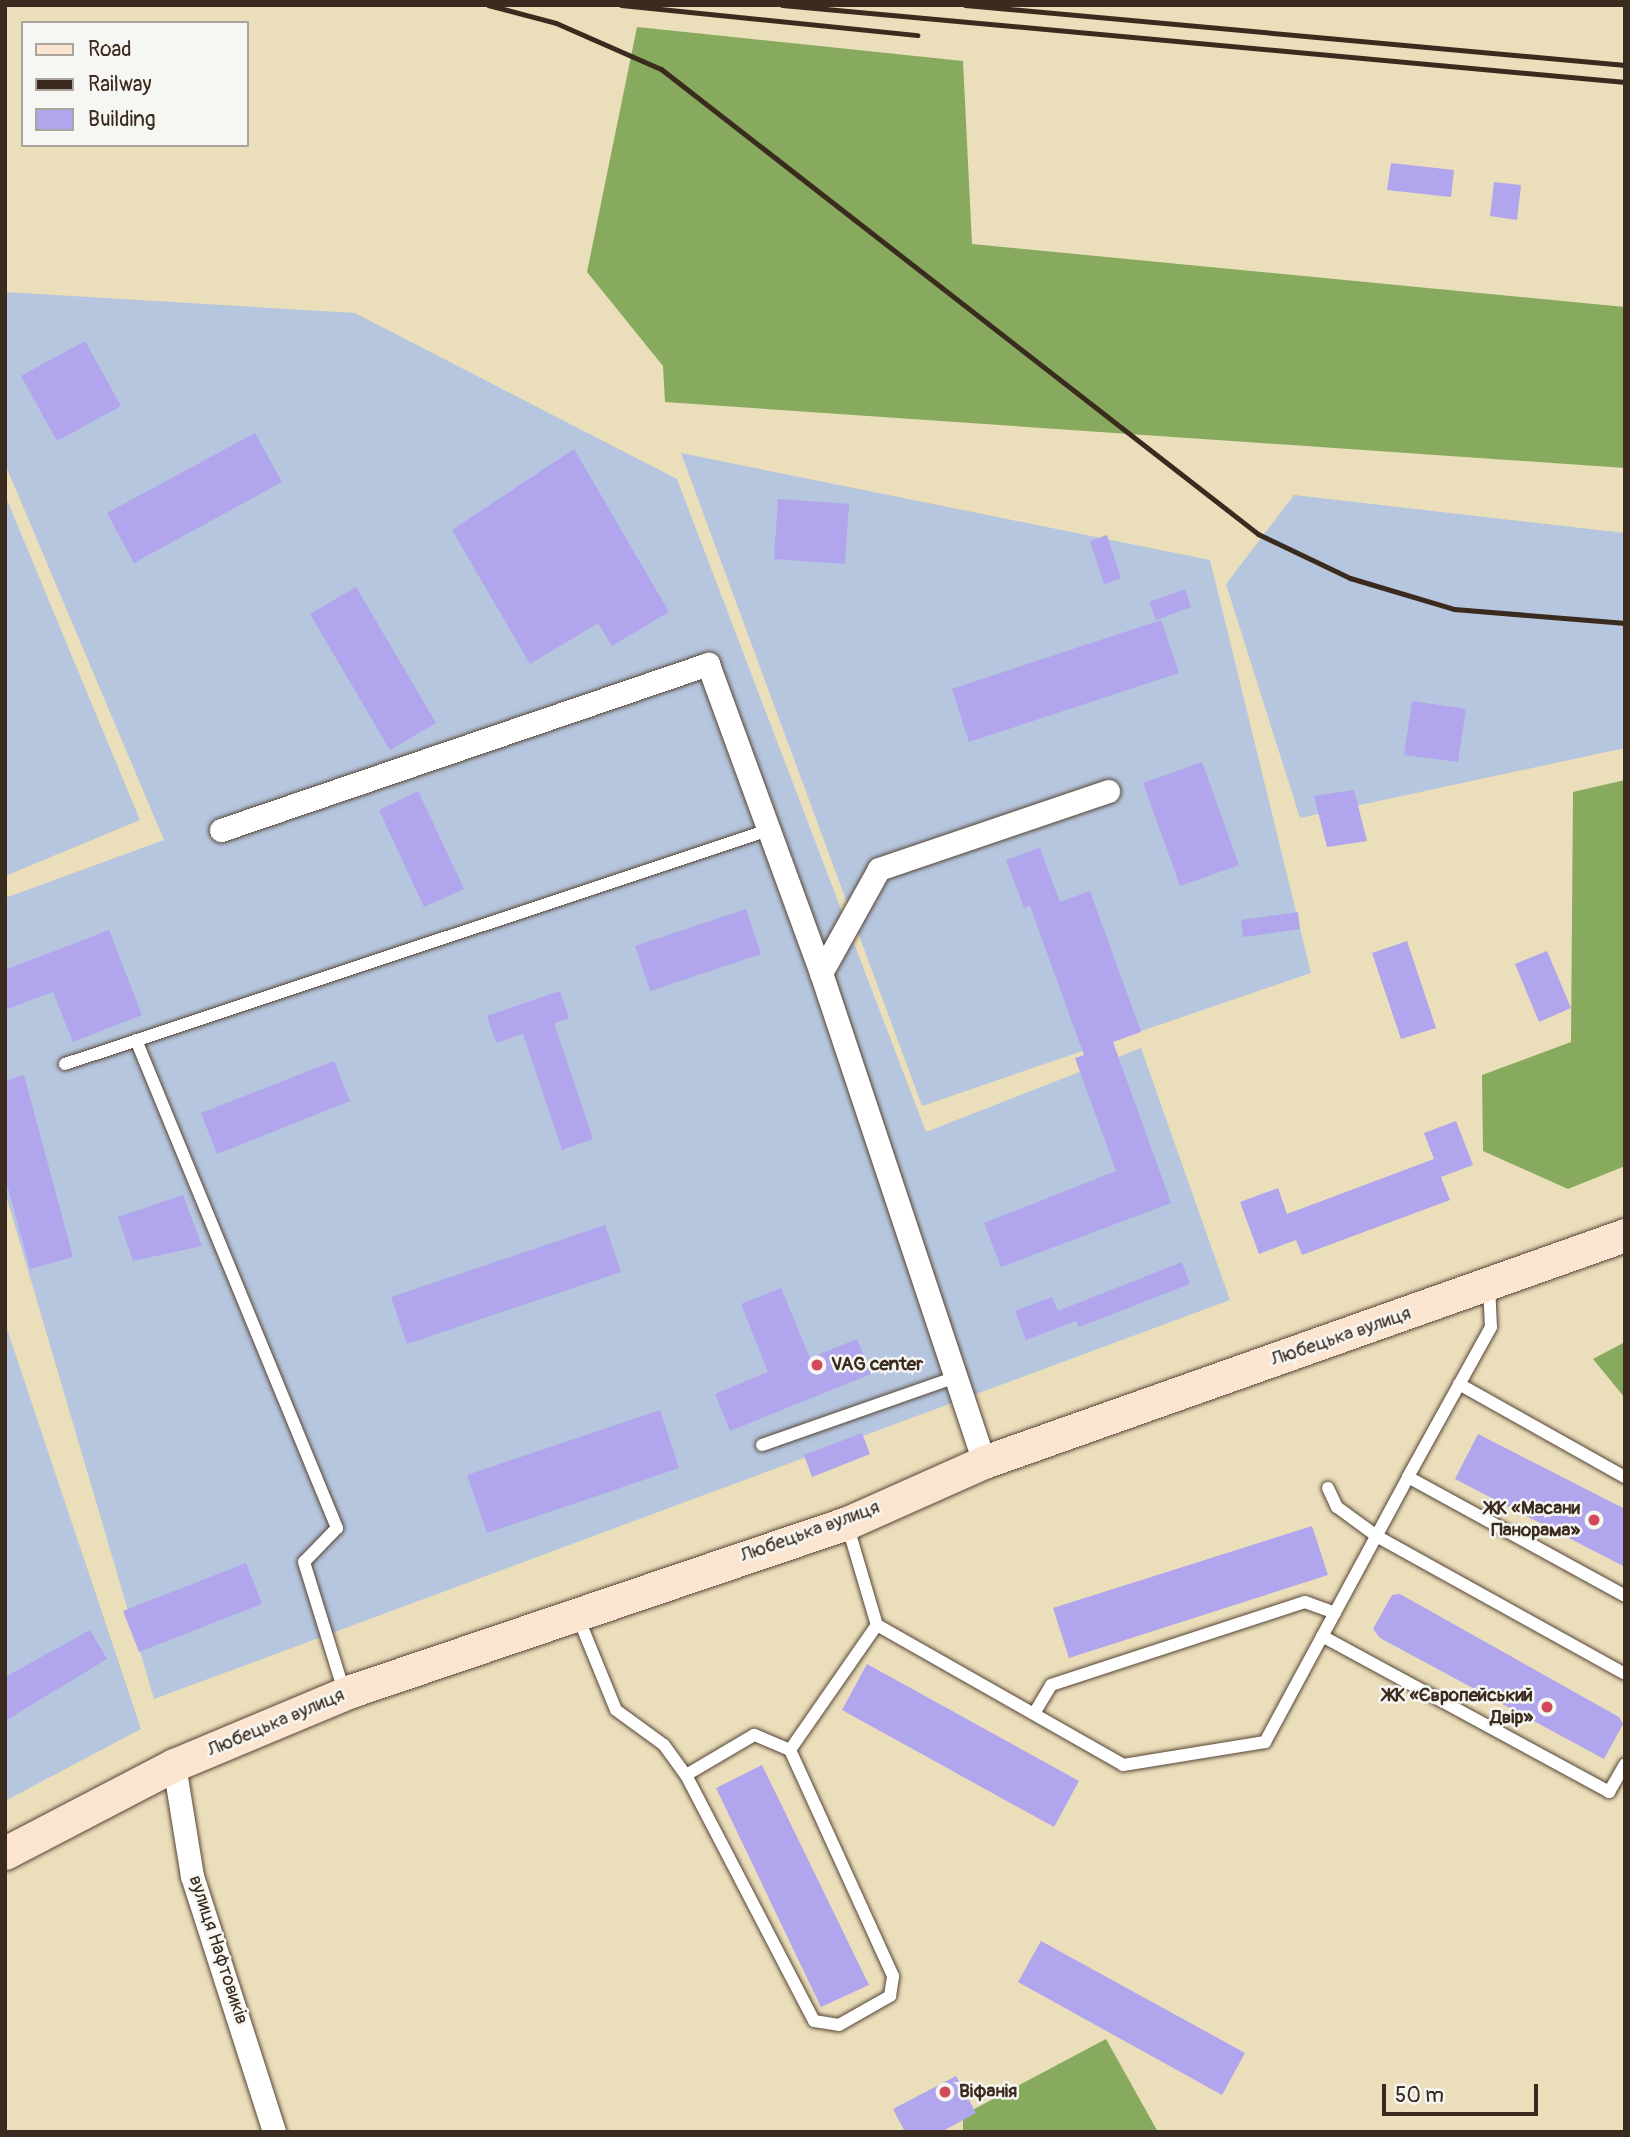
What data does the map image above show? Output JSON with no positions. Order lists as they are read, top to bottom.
{
  "streets": {
    "main road": ["Любецька вулиця"],
    "street": ["вулиця Нафтовиків"]
  },
  "crossings": [
    ["Любецька вулиця", "вулиця Нафтовиків"]
  ],
  "places": [
    "VAG center",
    "ЖК «Масани Панорама»",
    "ЖК «Європейський Двір»",
    "Віфанія"
  ],
  "legend": ["Road", "Railway", "Building"],
  "scale_bar": "50 m"
}
